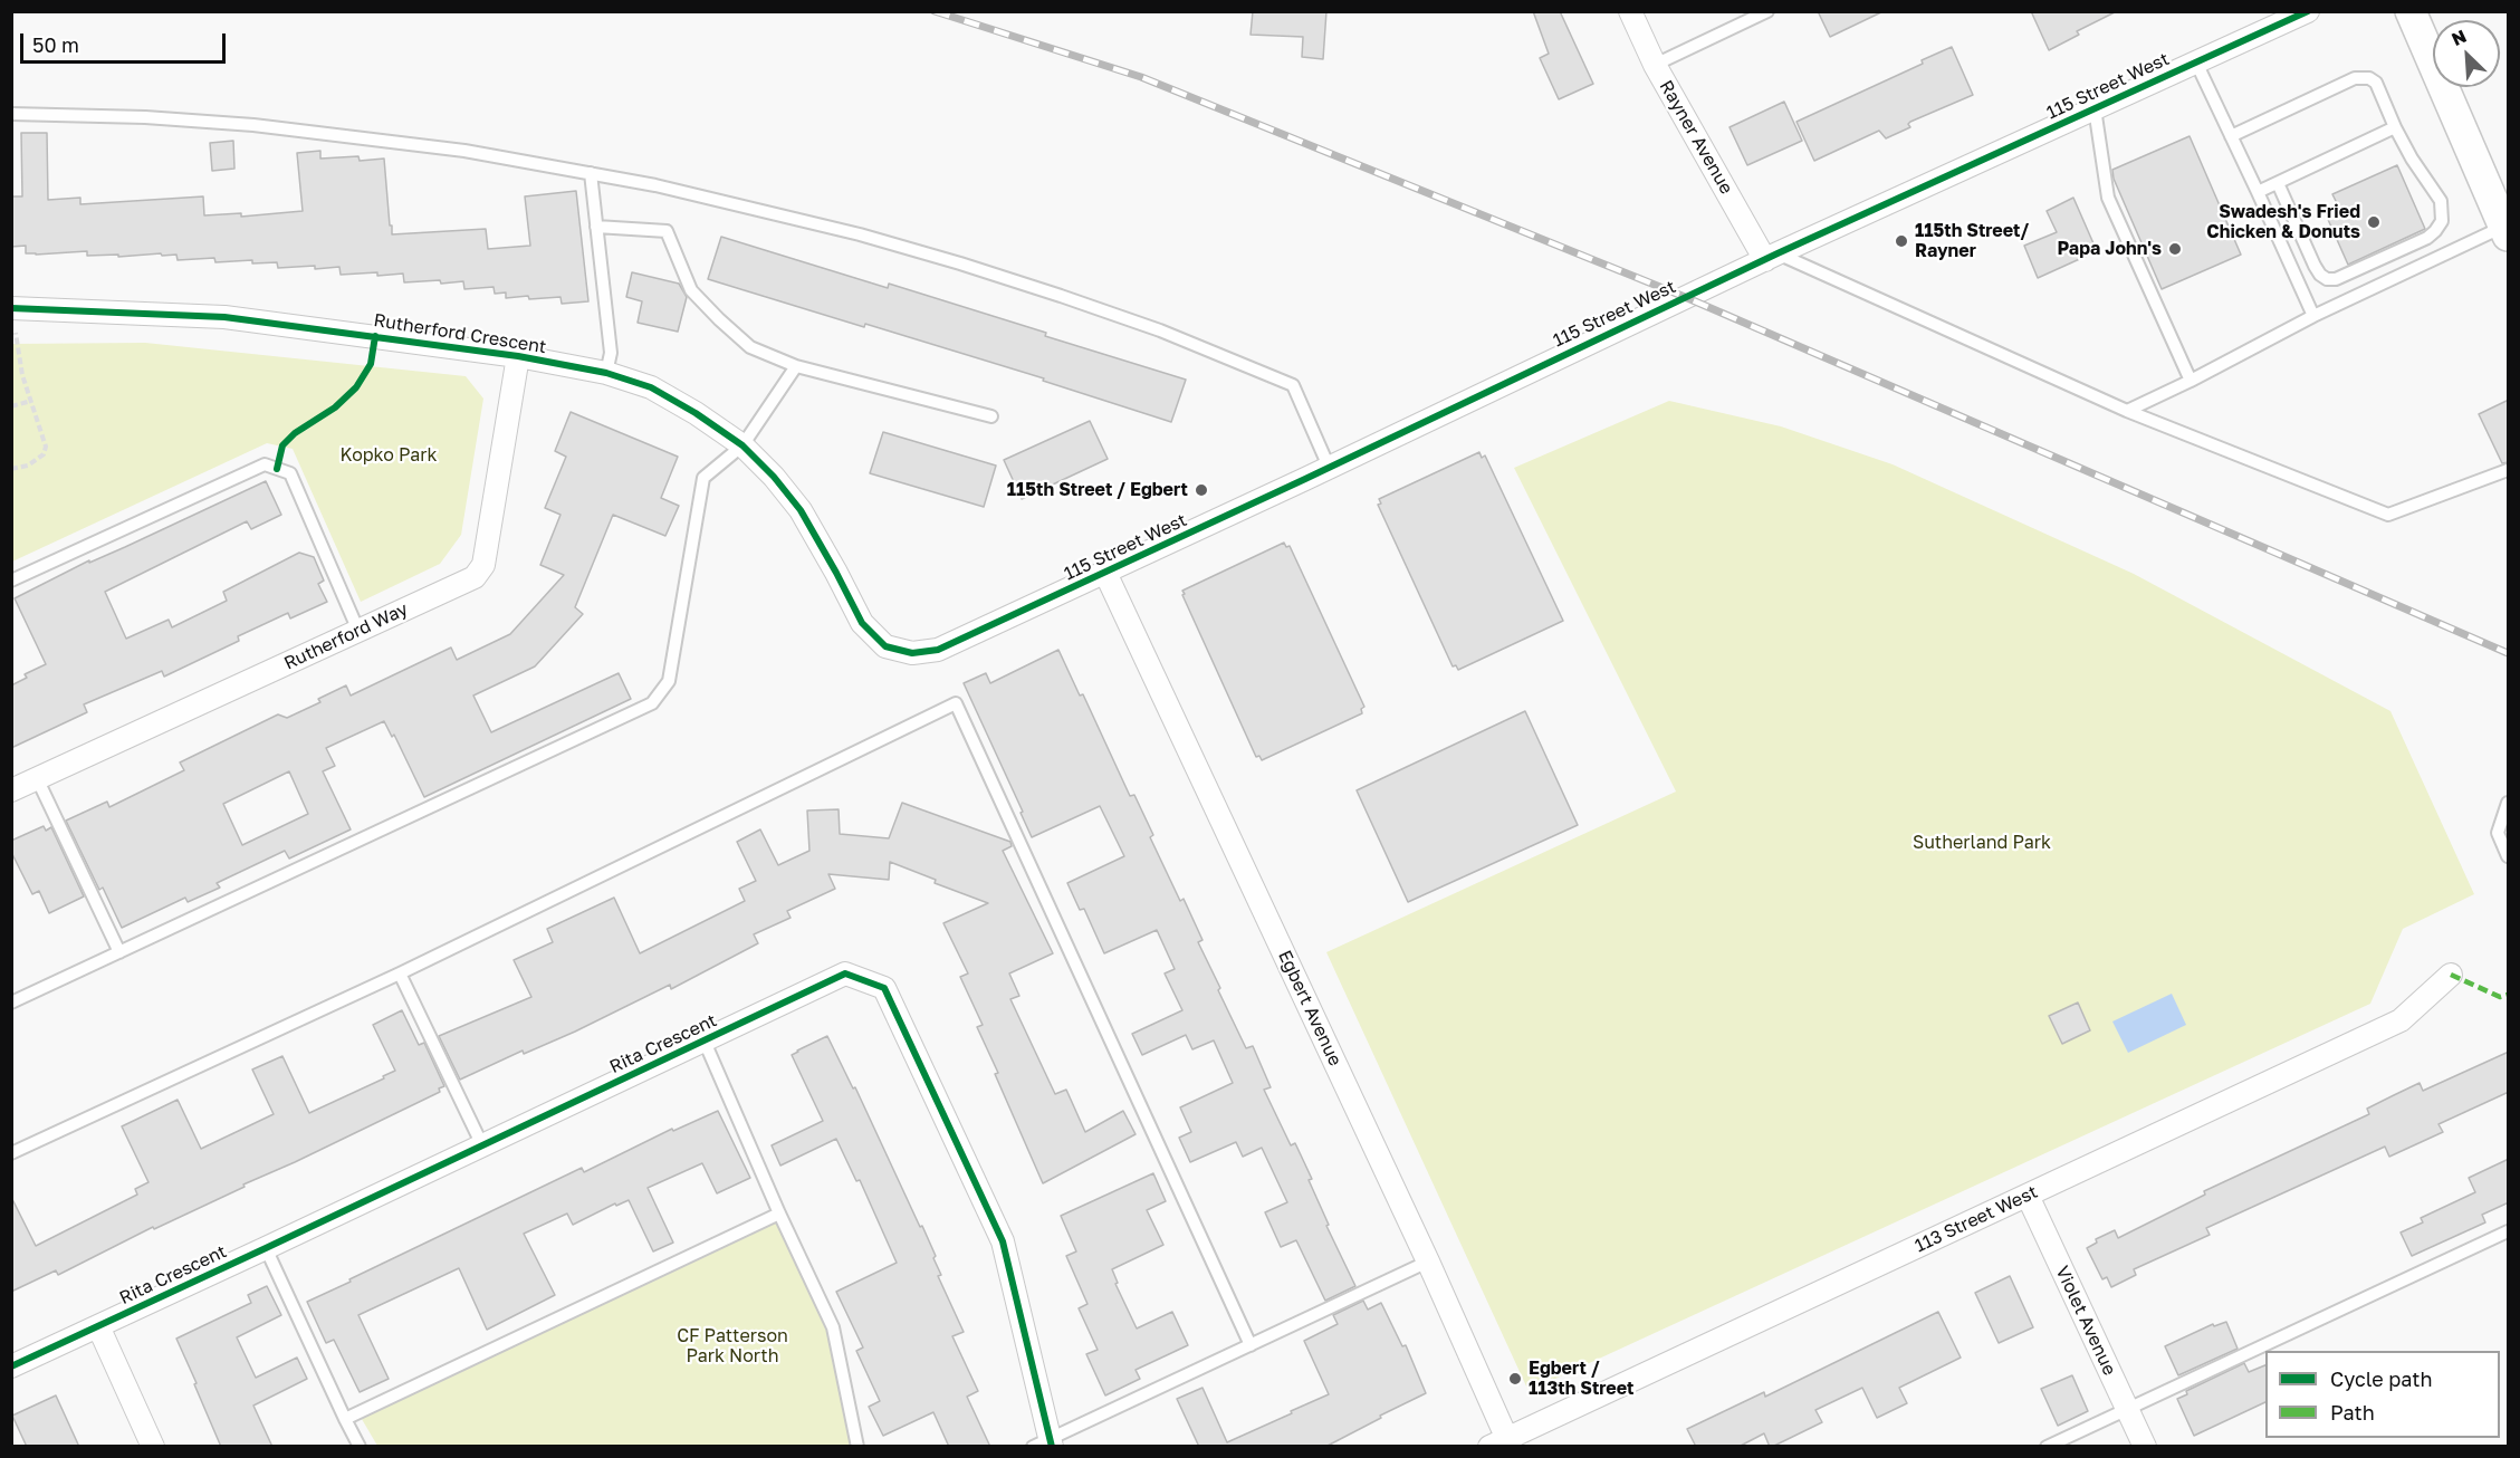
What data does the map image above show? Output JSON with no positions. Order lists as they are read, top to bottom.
{
  "streets": {
    "street": [
      "115 Street West",
      "Rayner Avenue",
      "Rutherford Crescent",
      "Rutherford Way",
      "Egbert Avenue",
      "Rita Crescent",
      "113 Street West",
      "Violet Avenue"
    ]
  },
  "crossings": [
    ["115 Street West", "Rayner Avenue"],
    ["115 Street West", "Rutherford Crescent"],
    ["115 Street West", "Egbert Avenue"],
    ["Rutherford Crescent", "Rutherford Way"],
    ["Egbert Avenue", "113 Street West"],
    ["113 Street West", "Violet Avenue"]
  ],
  "parks": ["Kopko Park", "Sutherland Park", "CF Patterson Park North"],
  "places": [
    "Swadesh's Fried Chicken & Donuts",
    "115th Street/ Rayner",
    "Papa John's",
    "115th Street / Egbert",
    "Egbert / 113th Street"
  ],
  "legend": ["Cycle path", "Path"],
  "scale_bar": "50 m",
  "north": "top left"
}
